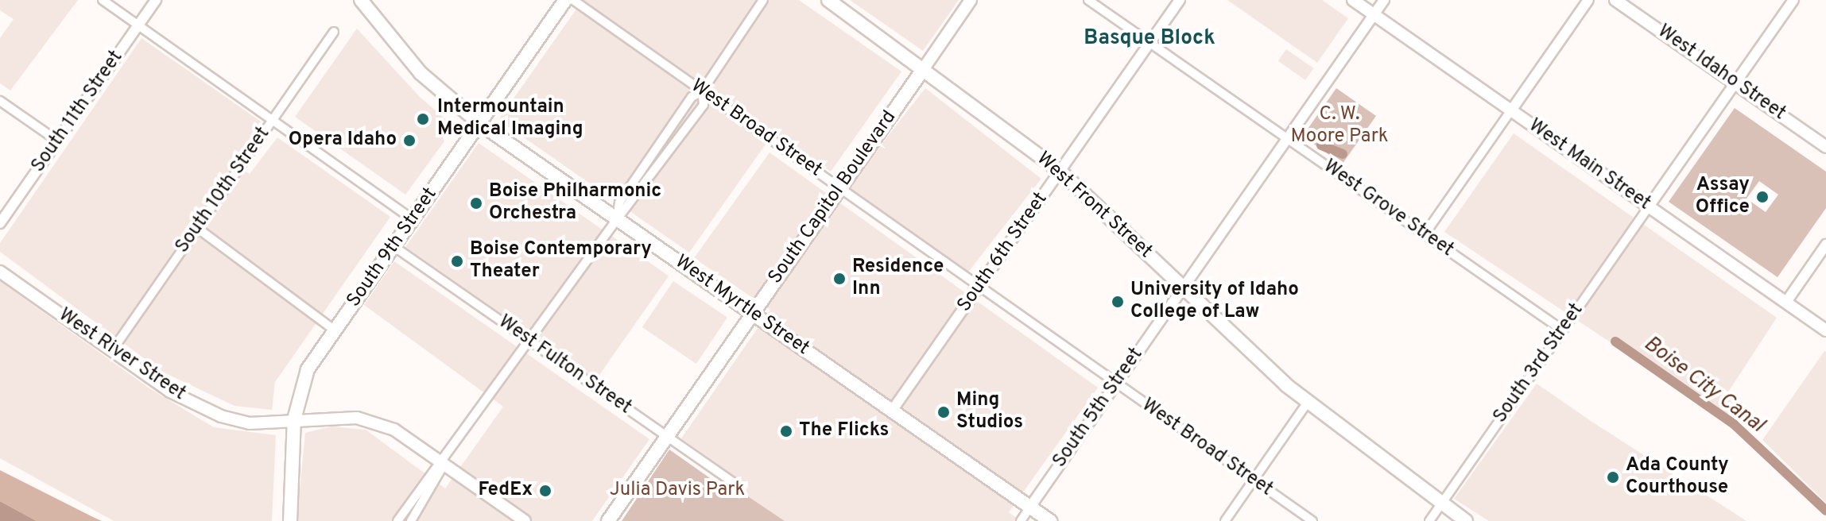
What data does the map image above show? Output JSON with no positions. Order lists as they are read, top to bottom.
{
  "streets": {
    "main road": [
      "West Idaho Street",
      "West Main Street",
      "South Capitol Boulevard",
      "West Front Street",
      "South 9th Street",
      "West Myrtle Street",
      "West River Street"
    ],
    "street": [
      "South 11th Street",
      "West Broad Street",
      "South 10th Street",
      "West Grove Street",
      "South 6th Street",
      "South 3rd Street",
      "West Fulton Street",
      "South 5th Street"
    ]
  },
  "crossings": [
    ["West Broad Street", "South Capitol Boulevard"],
    ["West Broad Street", "South 6th Street"],
    ["West Broad Street", "South 5th Street"],
    ["West Main Street", "South 3rd Street"],
    ["West Main Street", "South 5th Street"],
    ["South 10th Street", "West River Street"],
    ["South Capitol Boulevard", "West Front Street"],
    ["South Capitol Boulevard", "West Myrtle Street"],
    ["South Capitol Boulevard", "West Fulton Street"],
    ["West Front Street", "South 6th Street"],
    ["West Front Street", "South 3rd Street"],
    ["West Front Street", "South 5th Street"],
    ["West Grove Street", "South 6th Street"],
    ["West Grove Street", "South 3rd Street"],
    ["West Grove Street", "South 5th Street"],
    ["South 9th Street", "West Myrtle Street"],
    ["South 9th Street", "West River Street"],
    ["South 9th Street", "West Fulton Street"],
    ["South 6th Street", "West Myrtle Street"],
    ["West Myrtle Street", "South 5th Street"]
  ],
  "districts": ["Basque Block"],
  "water": ["Boise City Canal"],
  "parks": ["C. W. Moore Park", "Julia Davis Park"],
  "places": [
    "Intermountain Medical Imaging",
    "Opera Idaho",
    "Assay Office",
    "Boise Philharmonic Orchestra",
    "Boise Contemporary Theater",
    "Residence Inn",
    "University of Idaho College of Law",
    "Ming Studios",
    "The Flicks",
    "Ada County Courthouse",
    "FedEx"
  ]
}
